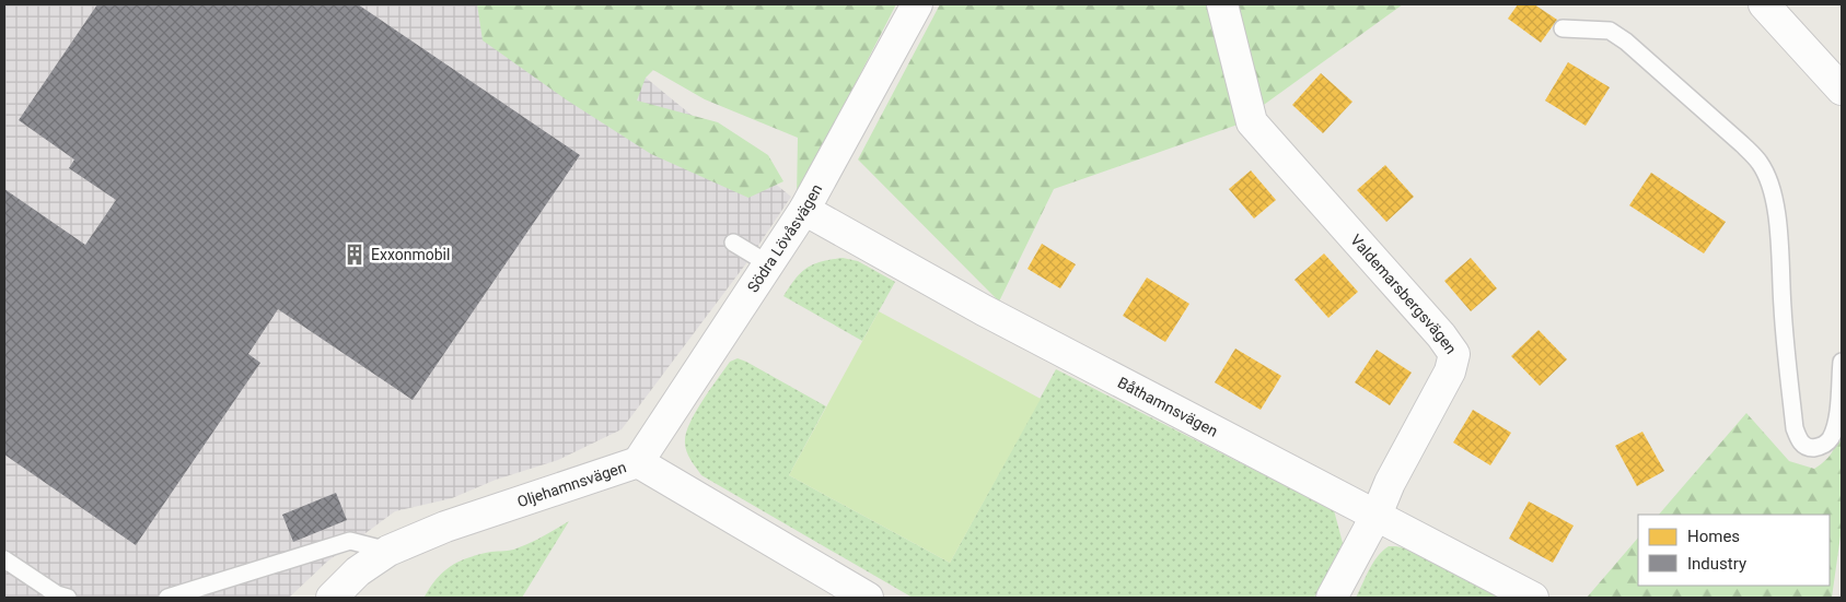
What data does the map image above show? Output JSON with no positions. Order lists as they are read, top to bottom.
{
  "streets": {
    "street": [
      "Södra Lövåsvägen",
      "Valdemarsbergsvägen",
      "Båthamnsvägen",
      "Oljehamnsvägen"
    ]
  },
  "crossings": [
    ["Södra Lövåsvägen", "Båthamnsvägen"],
    ["Södra Lövåsvägen", "Oljehamnsvägen"],
    ["Valdemarsbergsvägen", "Båthamnsvägen"]
  ],
  "places": {
    "building": ["Exxonmobil"]
  },
  "legend": ["Homes", "Industry"]
}
